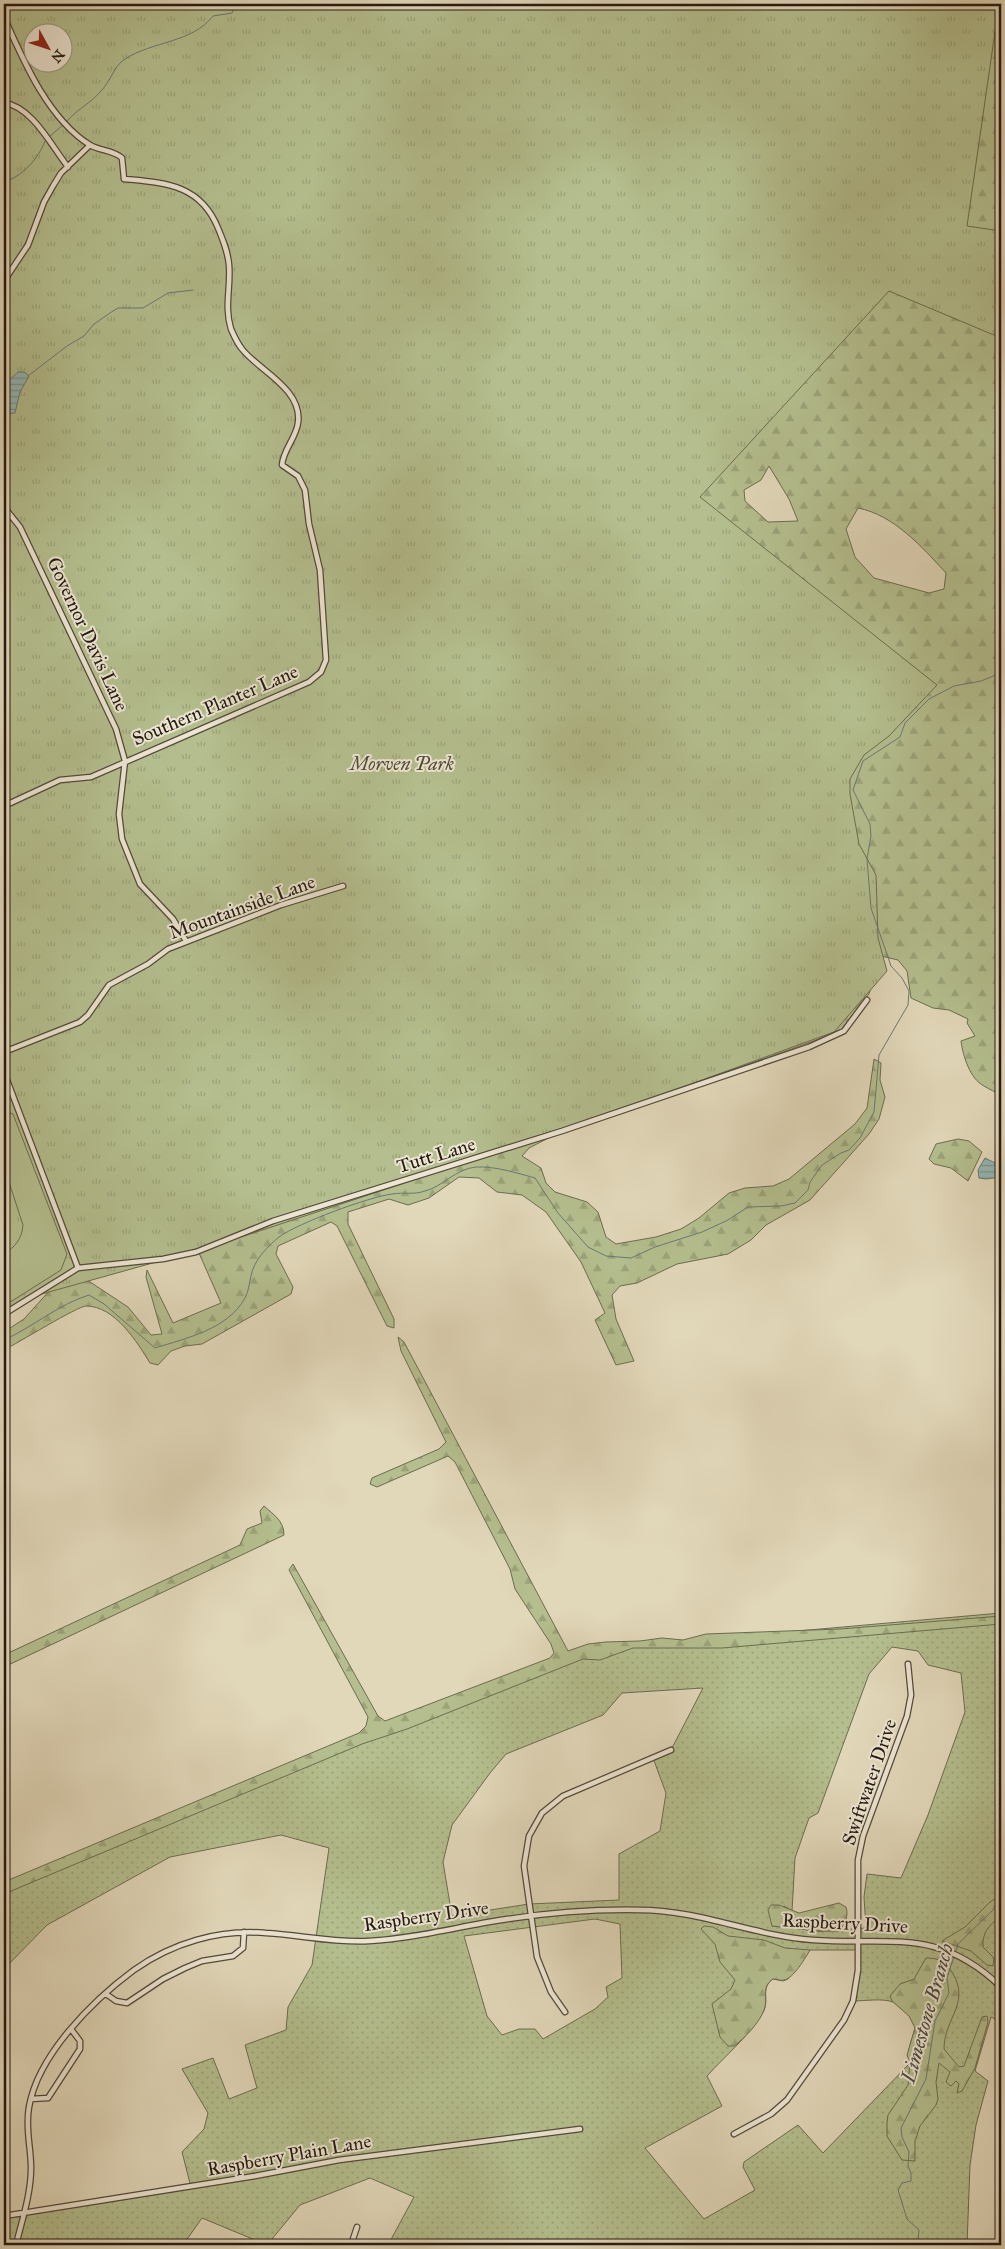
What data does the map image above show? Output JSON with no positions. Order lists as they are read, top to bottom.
{
  "streets": {
    "street": [
      "Governor Davis Lane",
      "Southern Planter Lane",
      "Mountainside Lane",
      "Tutt Lane",
      "Swiftwater Drive",
      "Raspberry Drive",
      "Raspberry Plain Lane"
    ]
  },
  "crossings": [
    ["Governor Davis Lane", "Southern Planter Lane"],
    ["Governor Davis Lane", "Mountainside Lane"],
    ["Swiftwater Drive", "Raspberry Drive"],
    ["Raspberry Drive", "Raspberry Plain Lane"]
  ],
  "water": ["Limestone Branch"],
  "parks": ["Morven Park"],
  "north": "bottom right"
}
